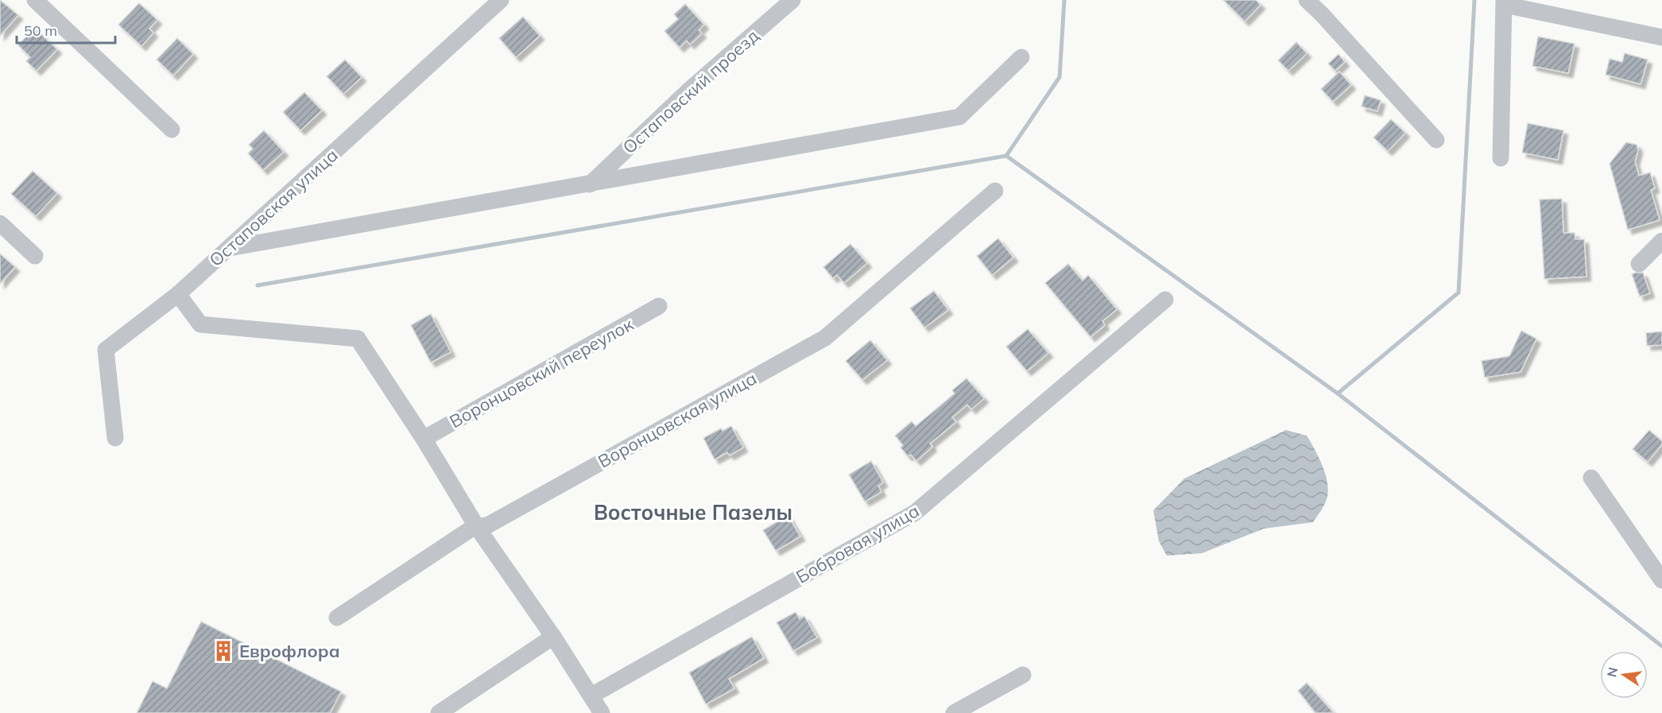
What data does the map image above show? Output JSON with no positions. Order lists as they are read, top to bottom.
{
  "streets": {
    "street": [
      "Остаповский проезд",
      "Остаповская улица",
      "Воронцовский переулок",
      "Воронцовская улица",
      "Бобровая улица"
    ]
  },
  "districts": ["Восточные Пазелы"],
  "places": {
    "building": ["Еврофлора"]
  },
  "scale_bar": "50 m",
  "north": "left"
}
